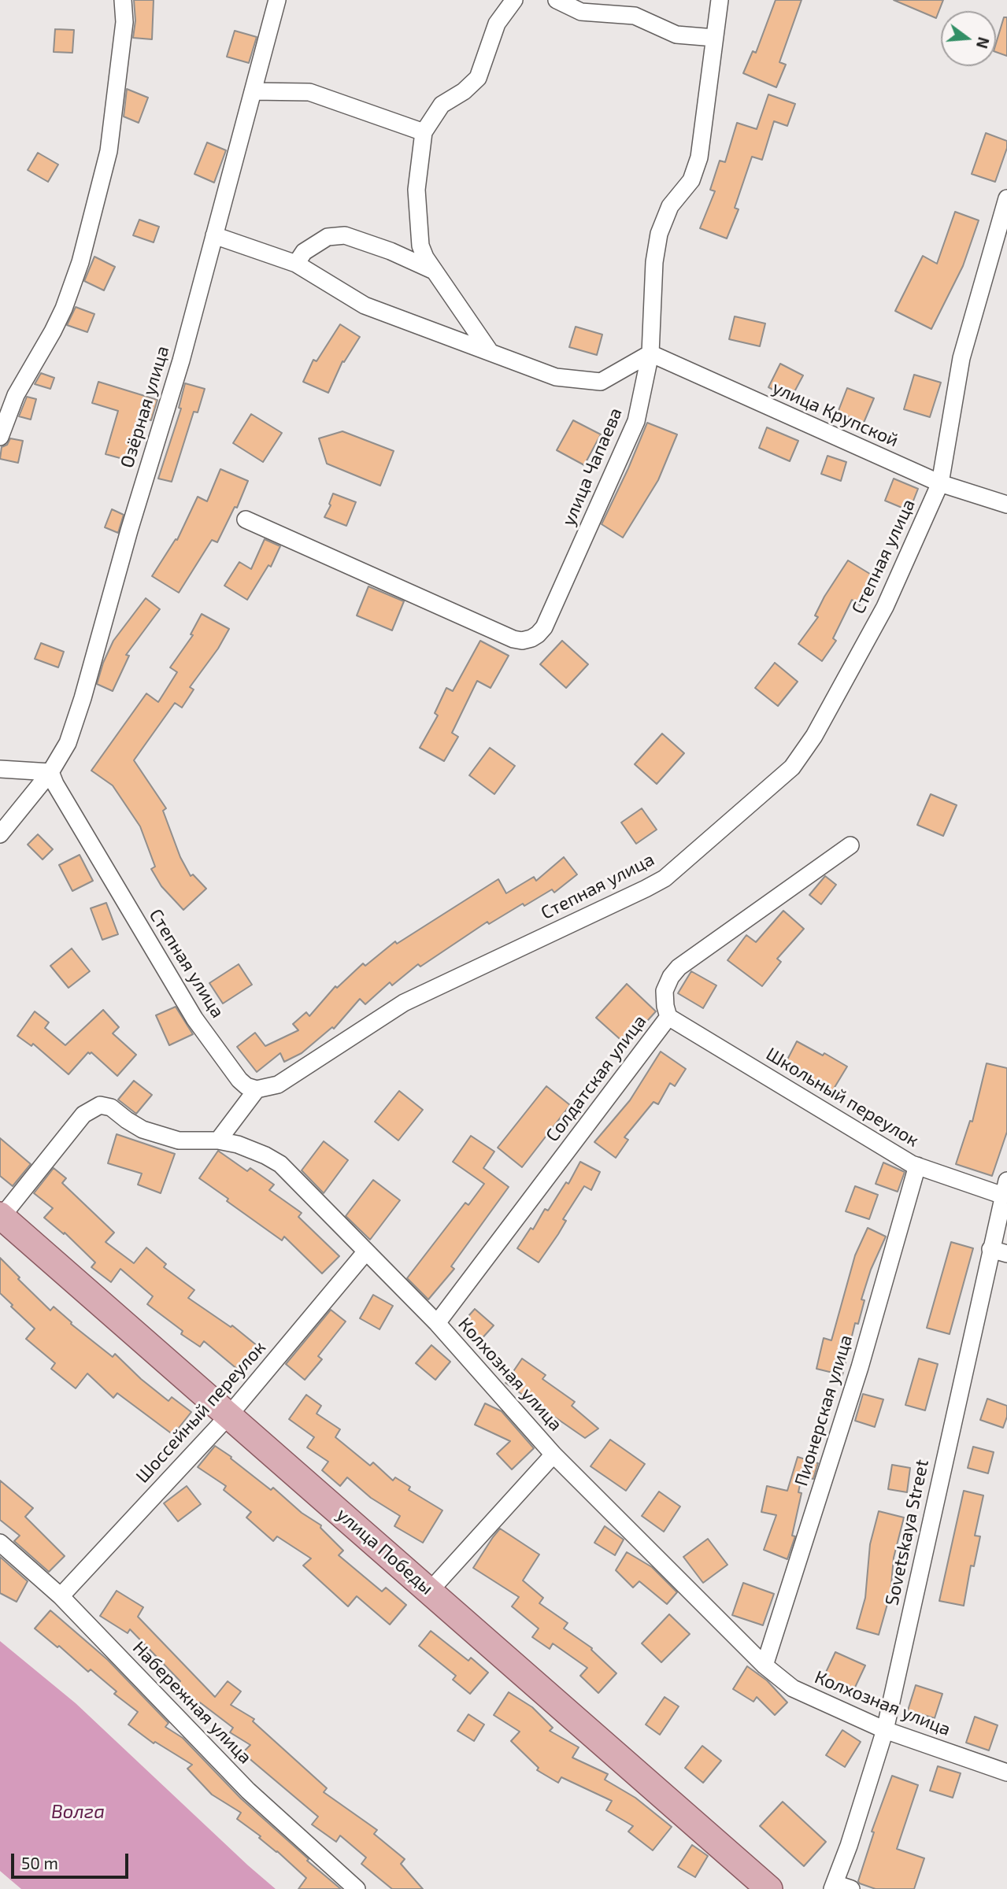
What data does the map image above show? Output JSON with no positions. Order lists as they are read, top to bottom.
{
  "streets": {
    "main road": ["улица Победы"],
    "street": [
      "Озёрная улица",
      "улица Крупской",
      "улица Чапаева",
      "Степная улица",
      "Солдатская улица",
      "Школьный переулок",
      "Колхозная улица",
      "Пионерская улица",
      "Шоссейный переулок",
      "Sovetskaya Street",
      "Набережная улица"
    ]
  },
  "crossings": [
    ["Озёрная улица", "Степная улица"],
    ["улица Крупской", "улица Чапаева"],
    ["улица Крупской", "Степная улица"],
    ["Солдатская улица", "Школьный переулок"],
    ["Солдатская улица", "Колхозная улица"],
    ["Школьный переулок", "Пионерская улица"],
    ["Школьный переулок", "Sovetskaya Street"],
    ["Колхозная улица", "Пионерская улица"],
    ["Колхозная улица", "Шоссейный переулок"],
    ["Колхозная улица", "Sovetskaya Street"],
    ["Колхозная улица", "улица Победы"],
    ["Шоссейный переулок", "улица Победы"],
    ["Шоссейный переулок", "Набережная улица"]
  ],
  "water": ["Волга"],
  "scale_bar": "50 m",
  "north": "right"
}
